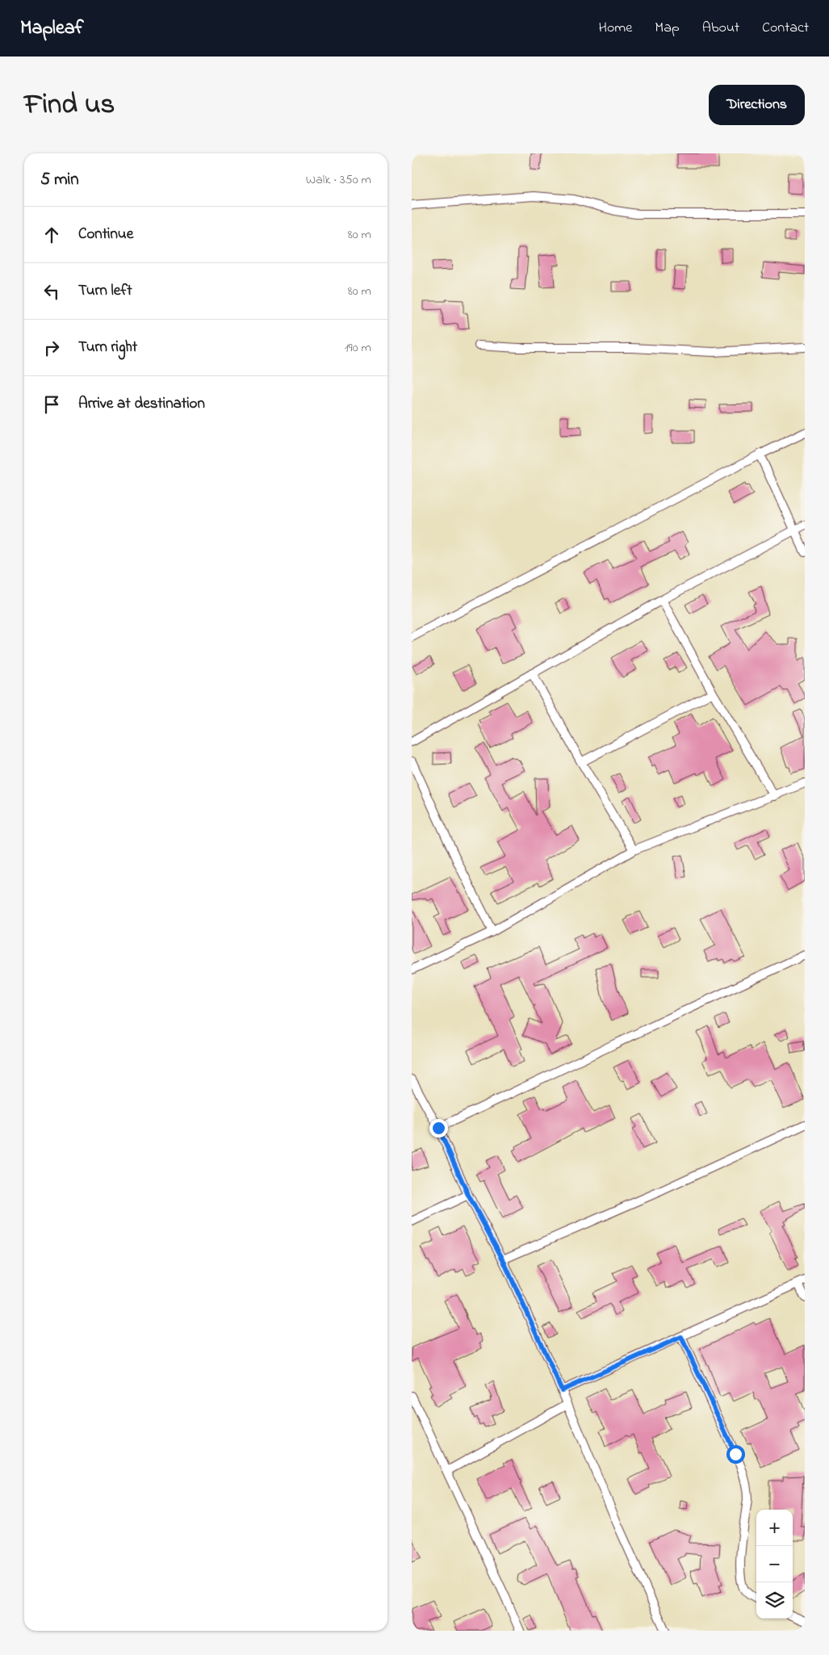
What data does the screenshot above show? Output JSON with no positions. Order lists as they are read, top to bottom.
{
  "page": {
    "header": "Mapleaf",
    "nav": [
      "Home",
      "Map",
      "About",
      "Contact"
    ],
    "title": "Find us",
    "buttons": "Directions",
    "heading": ["5 min", "Walk · 350 m"],
    "list": [
      ["Continue", "80 m"],
      ["Turn left", "80 m"],
      ["Turn right", "190 m"],
      "Arrive at destination"
    ],
    "map_buttons": ["+", "−"]
  }
}
